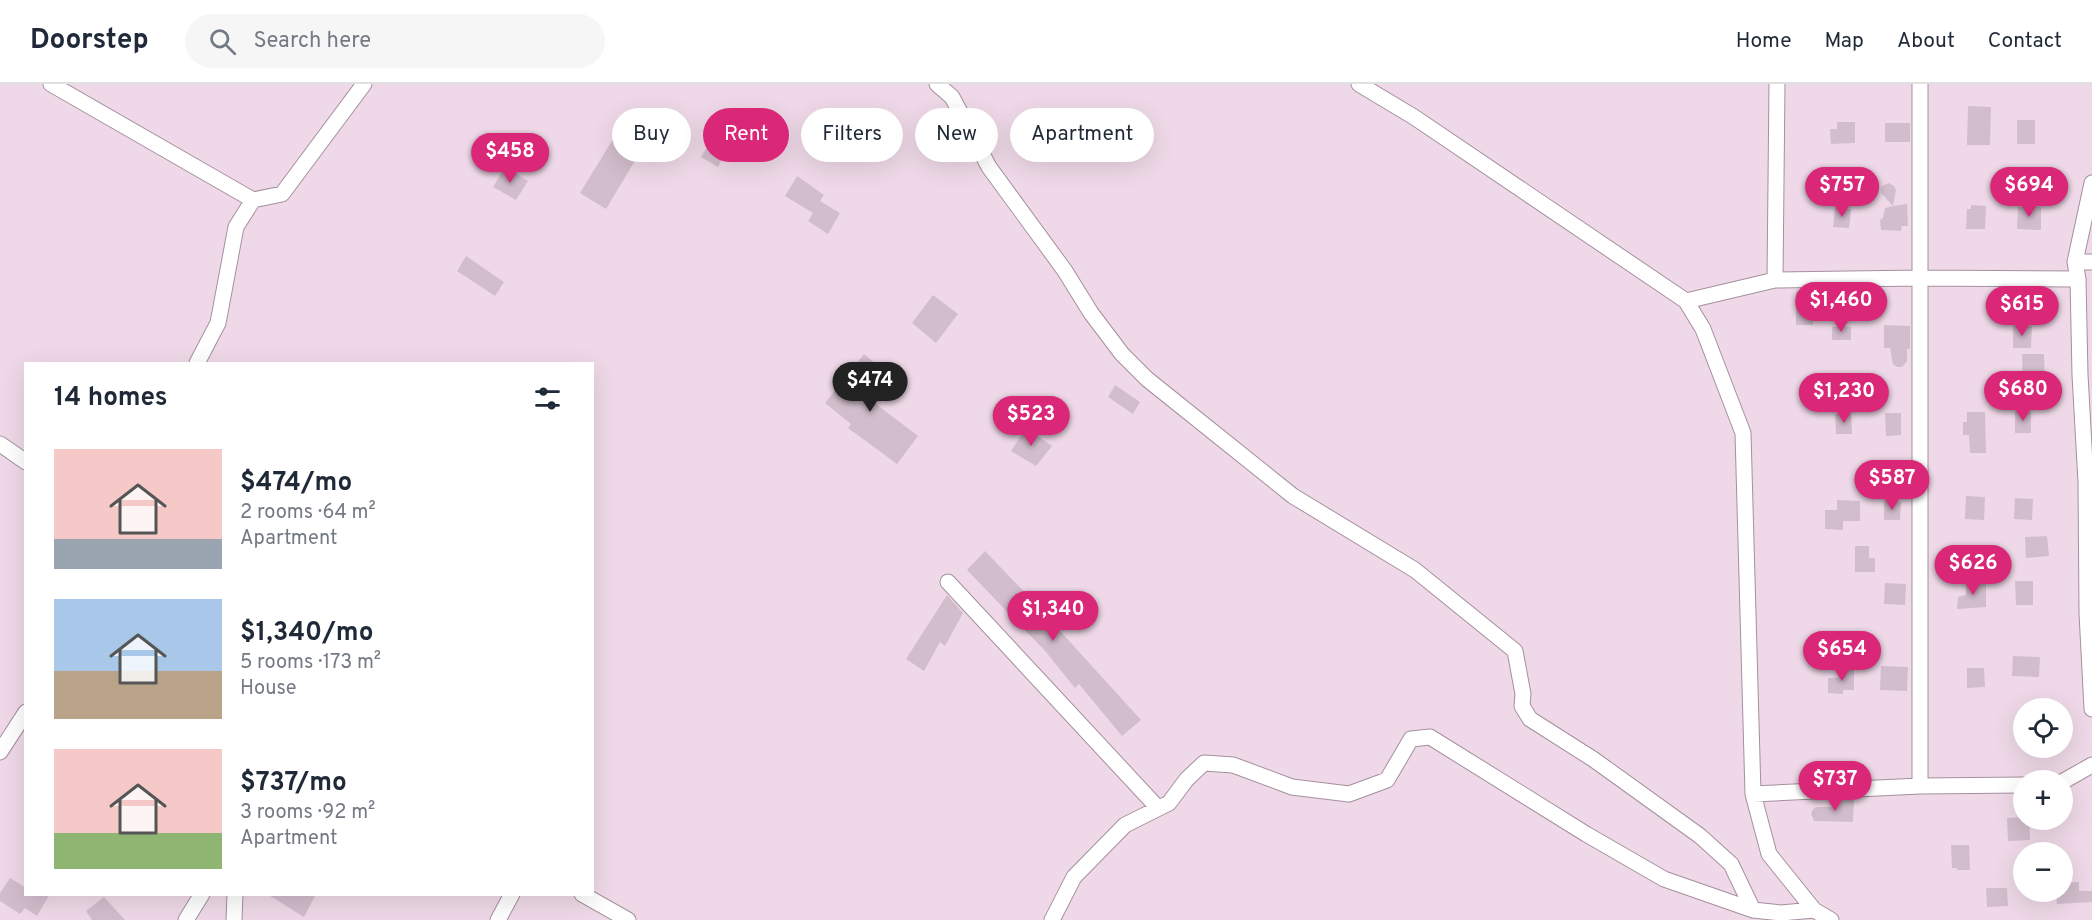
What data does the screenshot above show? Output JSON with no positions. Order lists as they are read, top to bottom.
{
  "page": {
    "header": "Doorstep",
    "search": "Search here",
    "nav": [
      "Home",
      "Map",
      "About",
      "Contact"
    ],
    "chip": [
      "Buy",
      "Rent",
      "Filters",
      "New",
      "Apartment"
    ],
    "price": [
      "$458",
      "$757",
      "$694",
      "$1,460",
      "$615",
      "$474",
      "$680",
      "$1,230",
      "$523",
      "$587",
      "$626",
      "$1,340",
      "$654",
      "$737"
    ],
    "heading": "14 homes",
    "list": [
      {
        "name": "$474/mo",
        "note": "2 rooms · 64 m² · Apartment"
      },
      {
        "name": "$1,340/mo",
        "note": "5 rooms · 173 m² · House"
      },
      {
        "name": "$737/mo",
        "note": "3 rooms · 92 m² · Apartment"
      }
    ],
    "map_buttons": ["+", "−"]
  }
}
